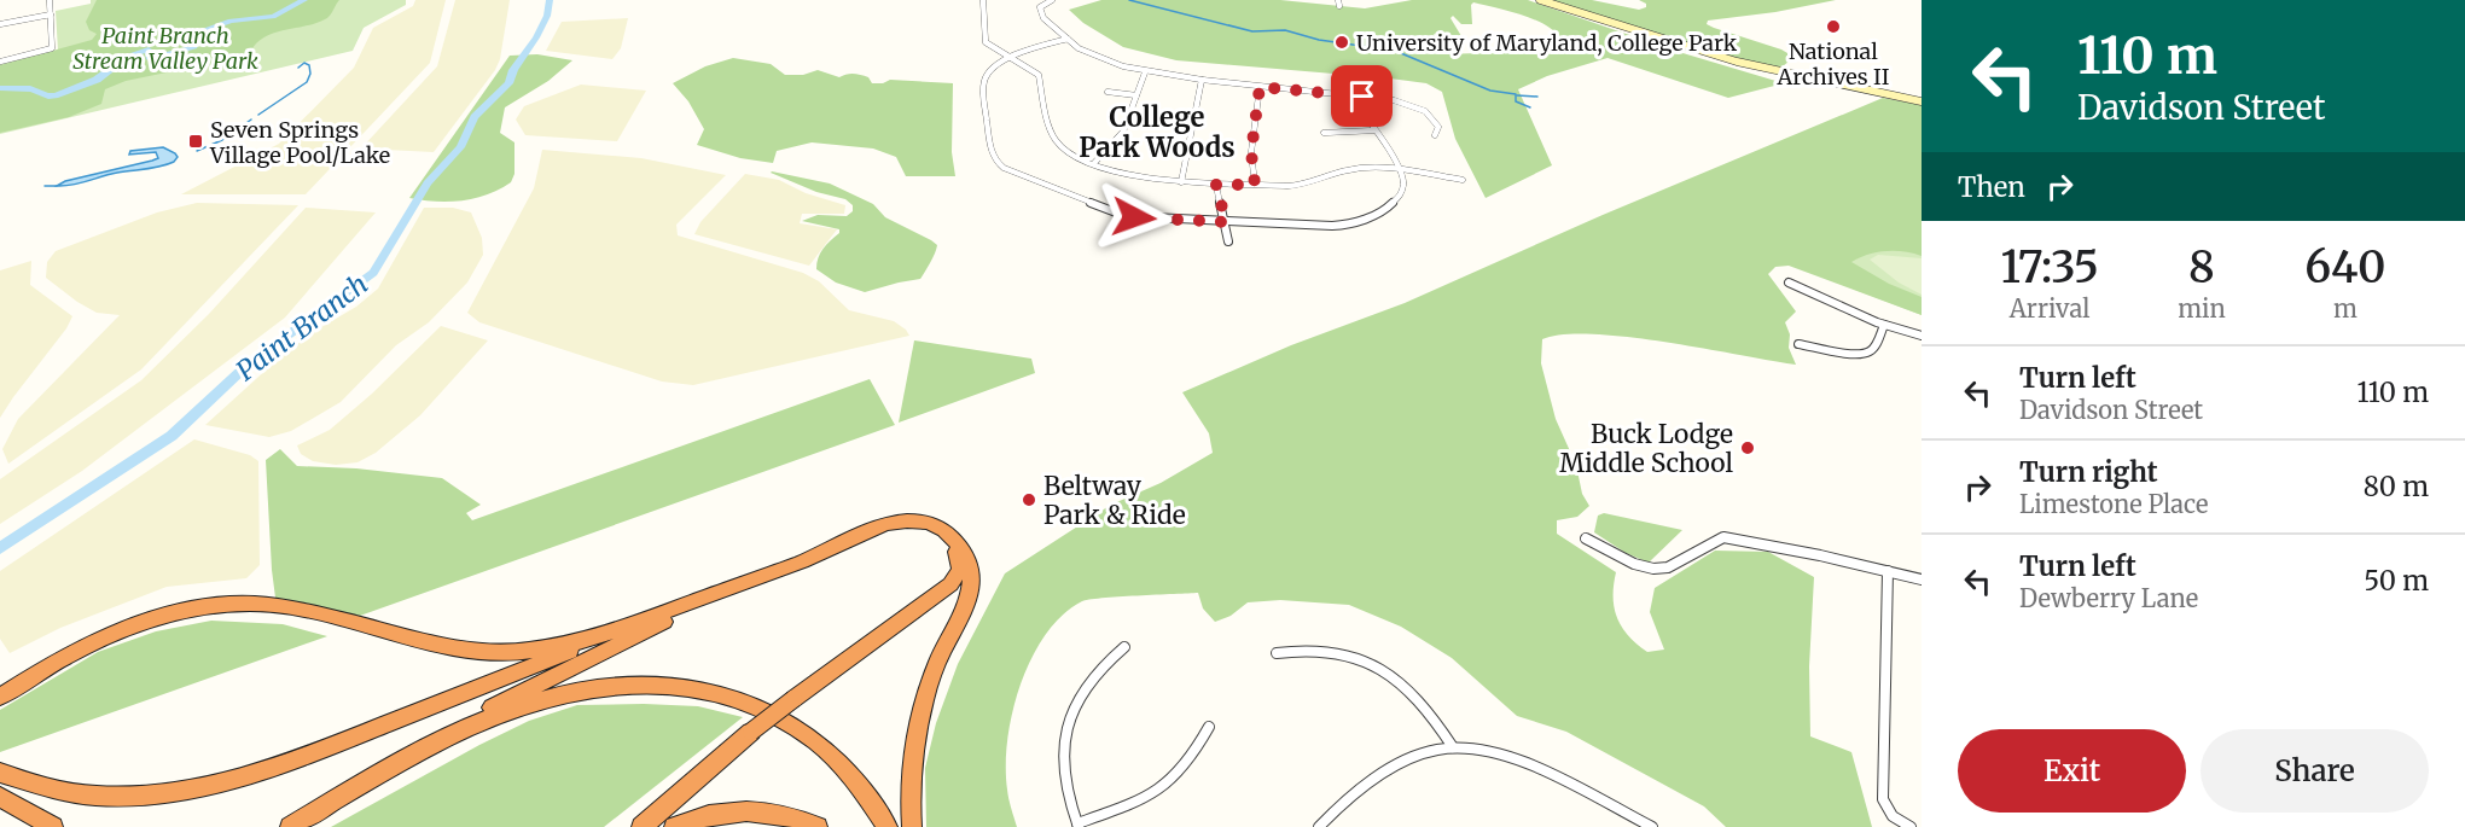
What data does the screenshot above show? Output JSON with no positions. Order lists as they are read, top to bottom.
{
  "districts": ["College Park Woods"],
  "water": ["Paint Branch"],
  "parks": ["Paint Branch Stream Valley Park"],
  "places": {
    "other": [
      "National Archives II",
      "University of Maryland, College Park",
      "Buck Lodge Middle School",
      "Beltway Park & Ride"
    ],
    "transit": ["Seven Springs Village Pool/Lake"]
  },
  "page": {
    "turn": ["110 m", "Davidson Street"],
    "then": "Then",
    "eta": [
      "17:35",
      "Arrival",
      "8",
      "min",
      "640",
      "m"
    ],
    "list": [
      {
        "name": "Turn left",
        "note": "Davidson Street",
        "value": "110 m"
      },
      {
        "name": "Turn right",
        "note": "Limestone Place",
        "value": "80 m"
      },
      {
        "name": "Turn left",
        "note": "Dewberry Lane",
        "value": "50 m"
      }
    ],
    "buttons": ["Exit", "Share"]
  }
}
